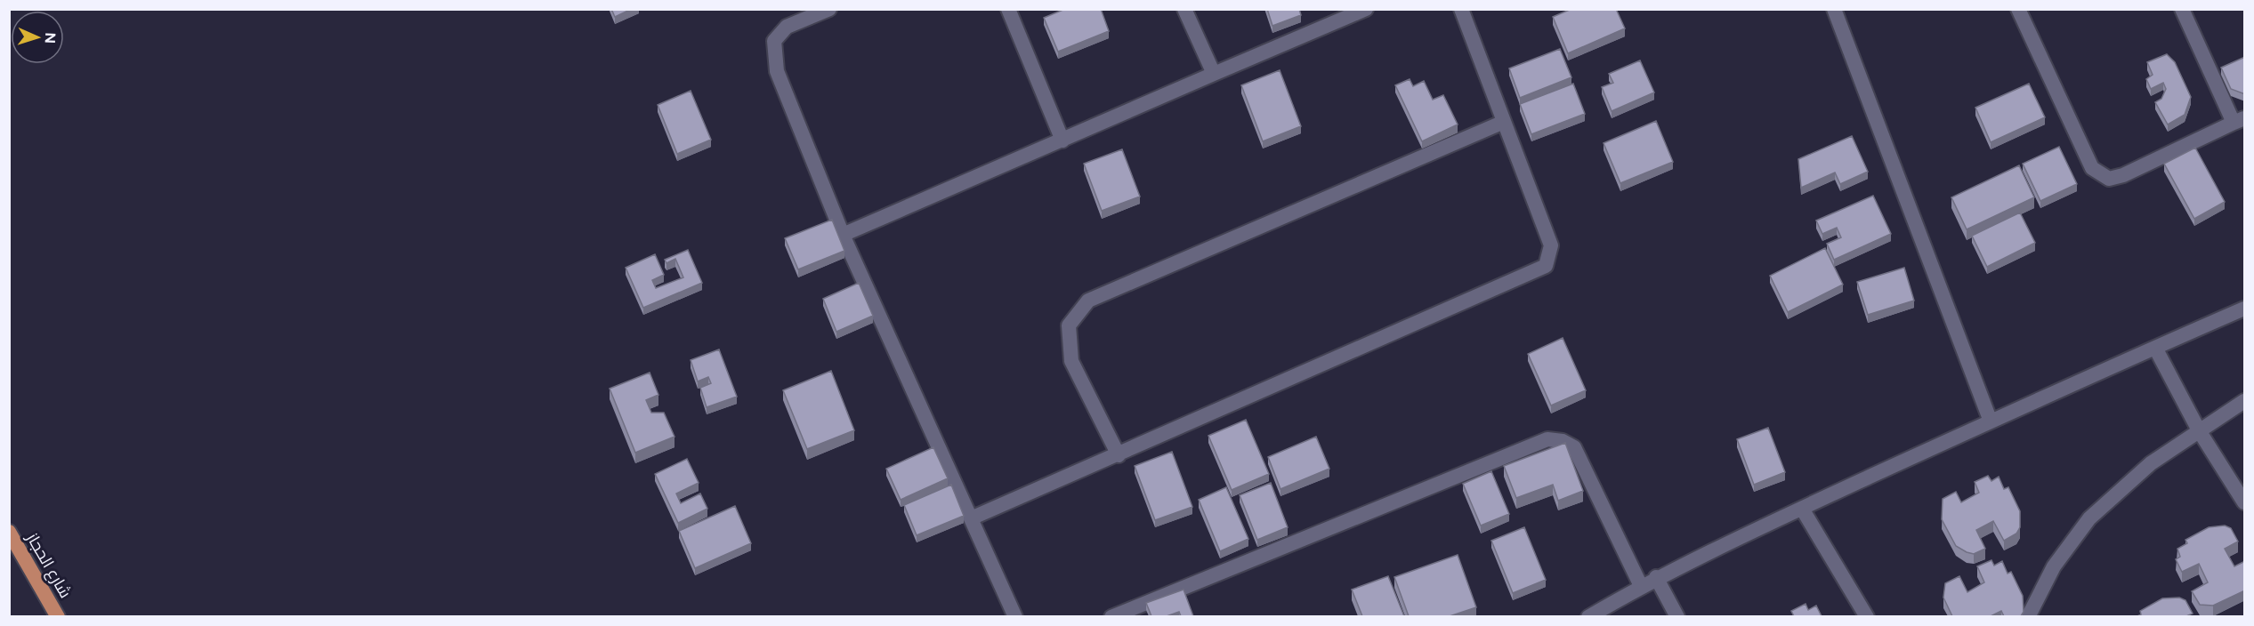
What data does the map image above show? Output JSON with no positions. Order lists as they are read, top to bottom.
{
  "streets": {
    "main road": ["شارع الحجاز"]
  },
  "north": "right"
}
